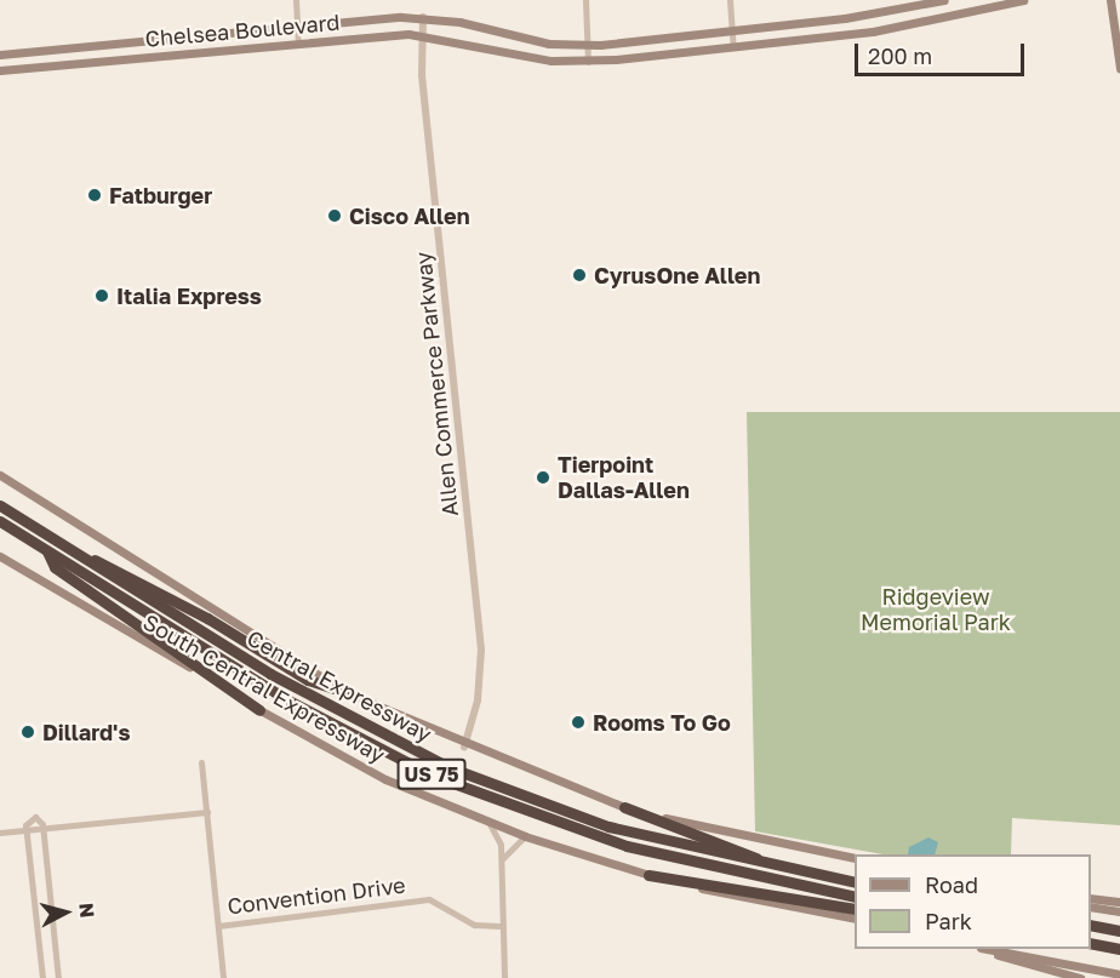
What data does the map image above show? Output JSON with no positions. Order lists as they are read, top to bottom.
{
  "streets": {
    "highway": ["Central Expressway", "US 75"],
    "main road": ["Chelsea Boulevard", "South Central Expressway"],
    "street": ["Allen Commerce Parkway", "Convention Drive"]
  },
  "crossings": [
    ["Chelsea Boulevard", "Allen Commerce Parkway"]
  ],
  "parks": ["Ridgeview Memorial Park"],
  "places": [
    "Fatburger",
    "Cisco Allen",
    "CyrusOne Allen",
    "Italia Express",
    "Tierpoint Dallas-Allen",
    "Rooms To Go",
    "Dillard's"
  ],
  "legend": ["Road", "Park"],
  "scale_bar": "200 m",
  "north": "right"
}
